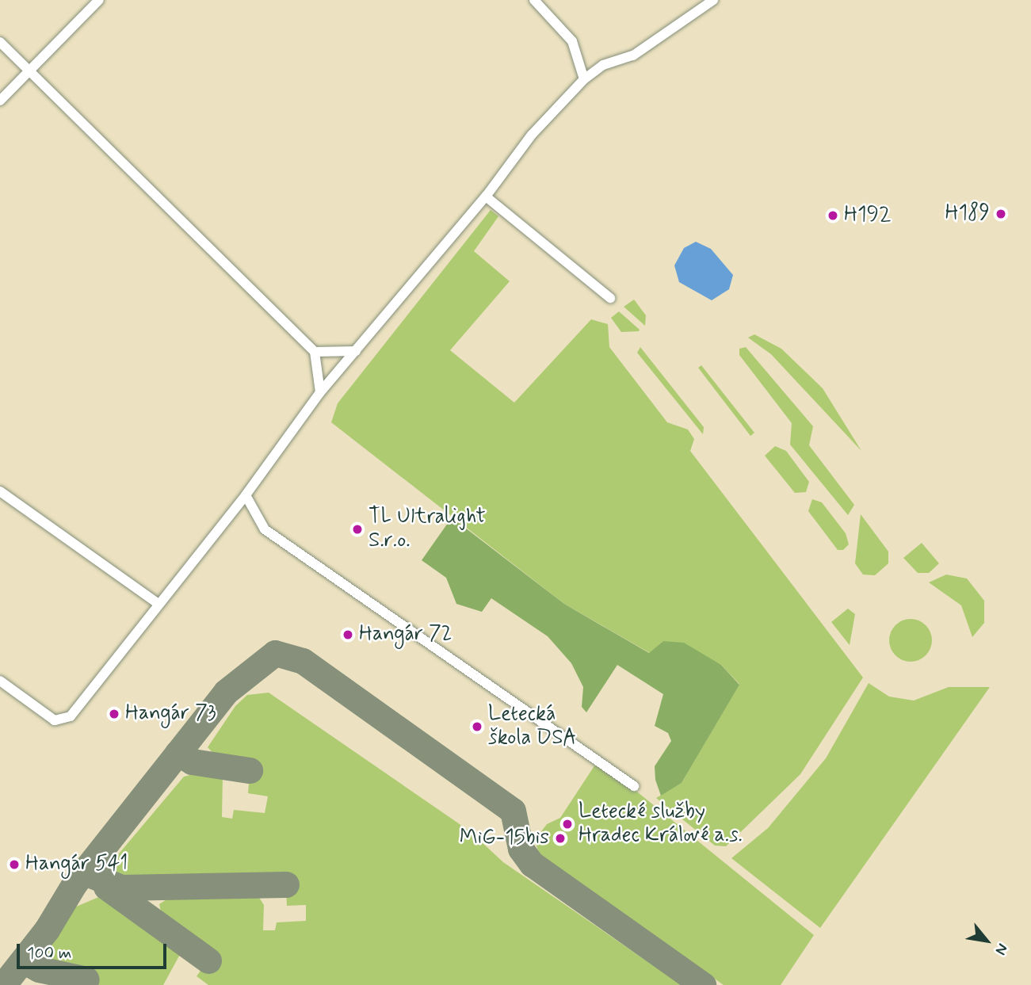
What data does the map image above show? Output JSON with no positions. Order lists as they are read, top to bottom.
{
  "places": [
    "H189",
    "H192",
    "TL Ultralight S.r.o.",
    "Hangár 72",
    "Hangár 73",
    "Letecká škola DSA",
    "Letecké služby Hradec Králové a.s.",
    "MiG-15bis",
    "Hangár 541"
  ],
  "scale_bar": "100 m",
  "north": "bottom right"
}
